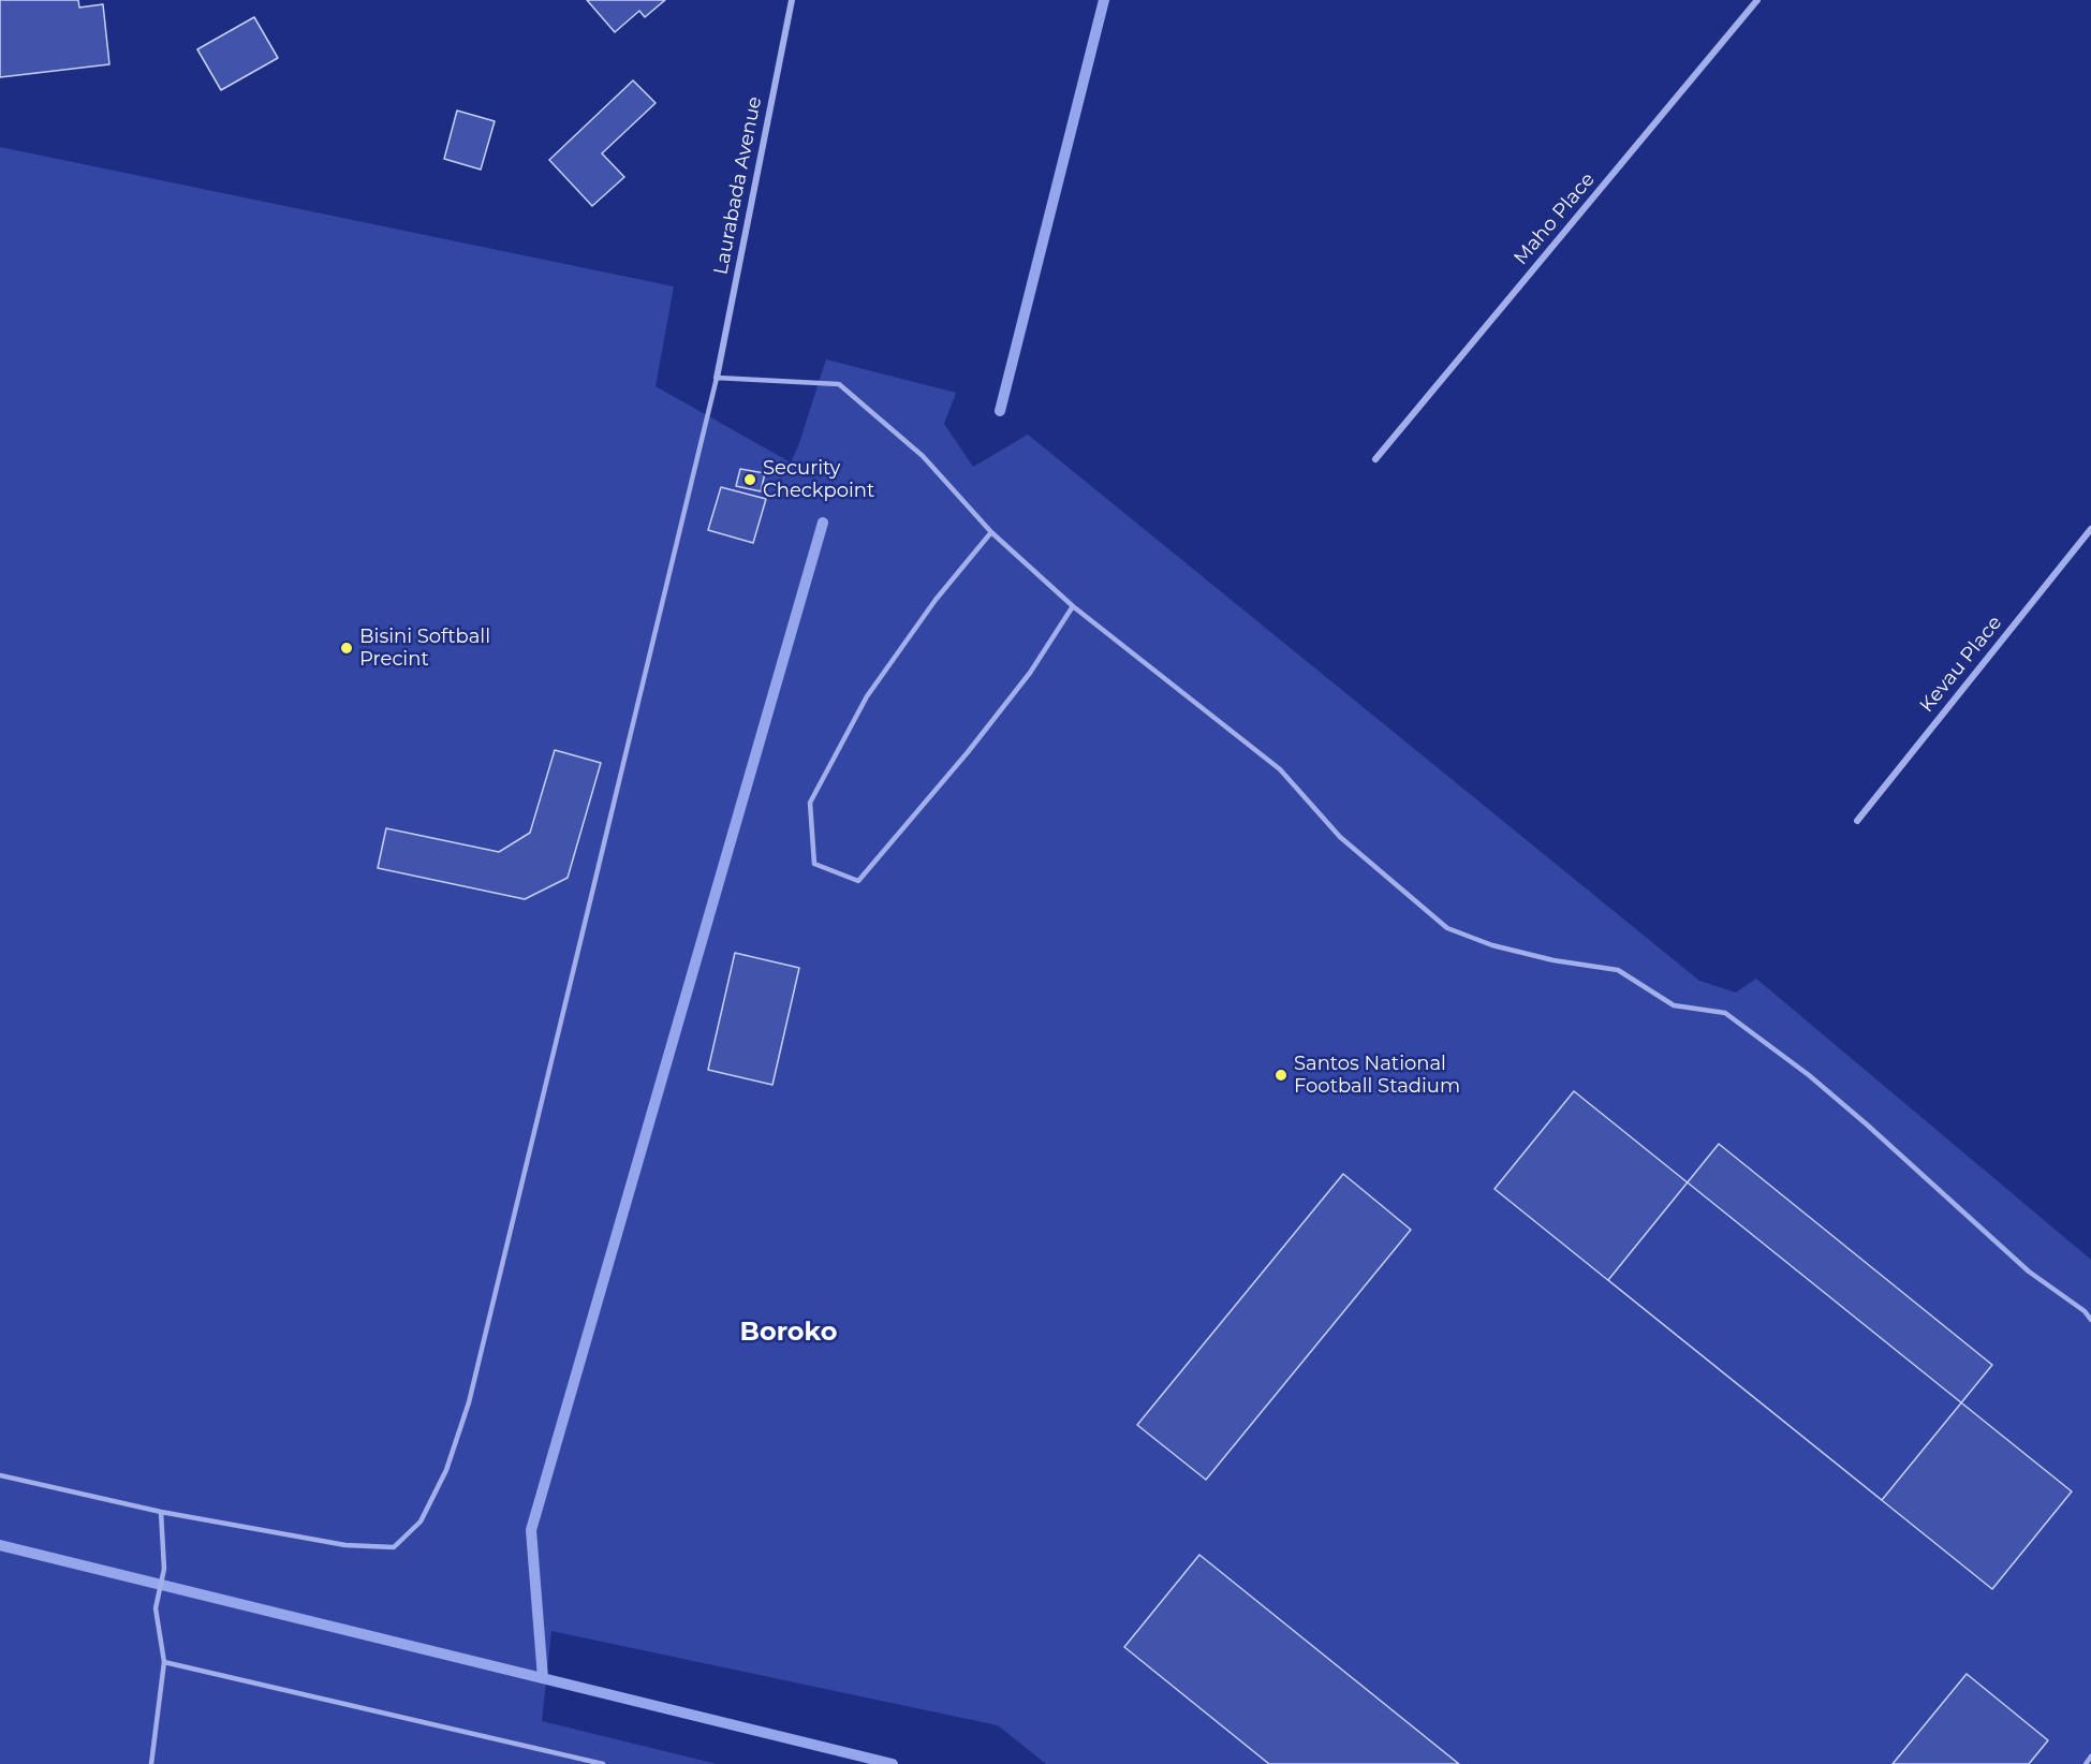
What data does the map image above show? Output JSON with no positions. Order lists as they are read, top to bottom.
{
  "streets": {
    "street": ["Laurabada Avenue", "Maho Place", "Kevau Place"]
  },
  "districts": ["Boroko"],
  "places": ["Security Checkpoint", "Bisini Softball Precint", "Santos National Football Stadium"]
}
